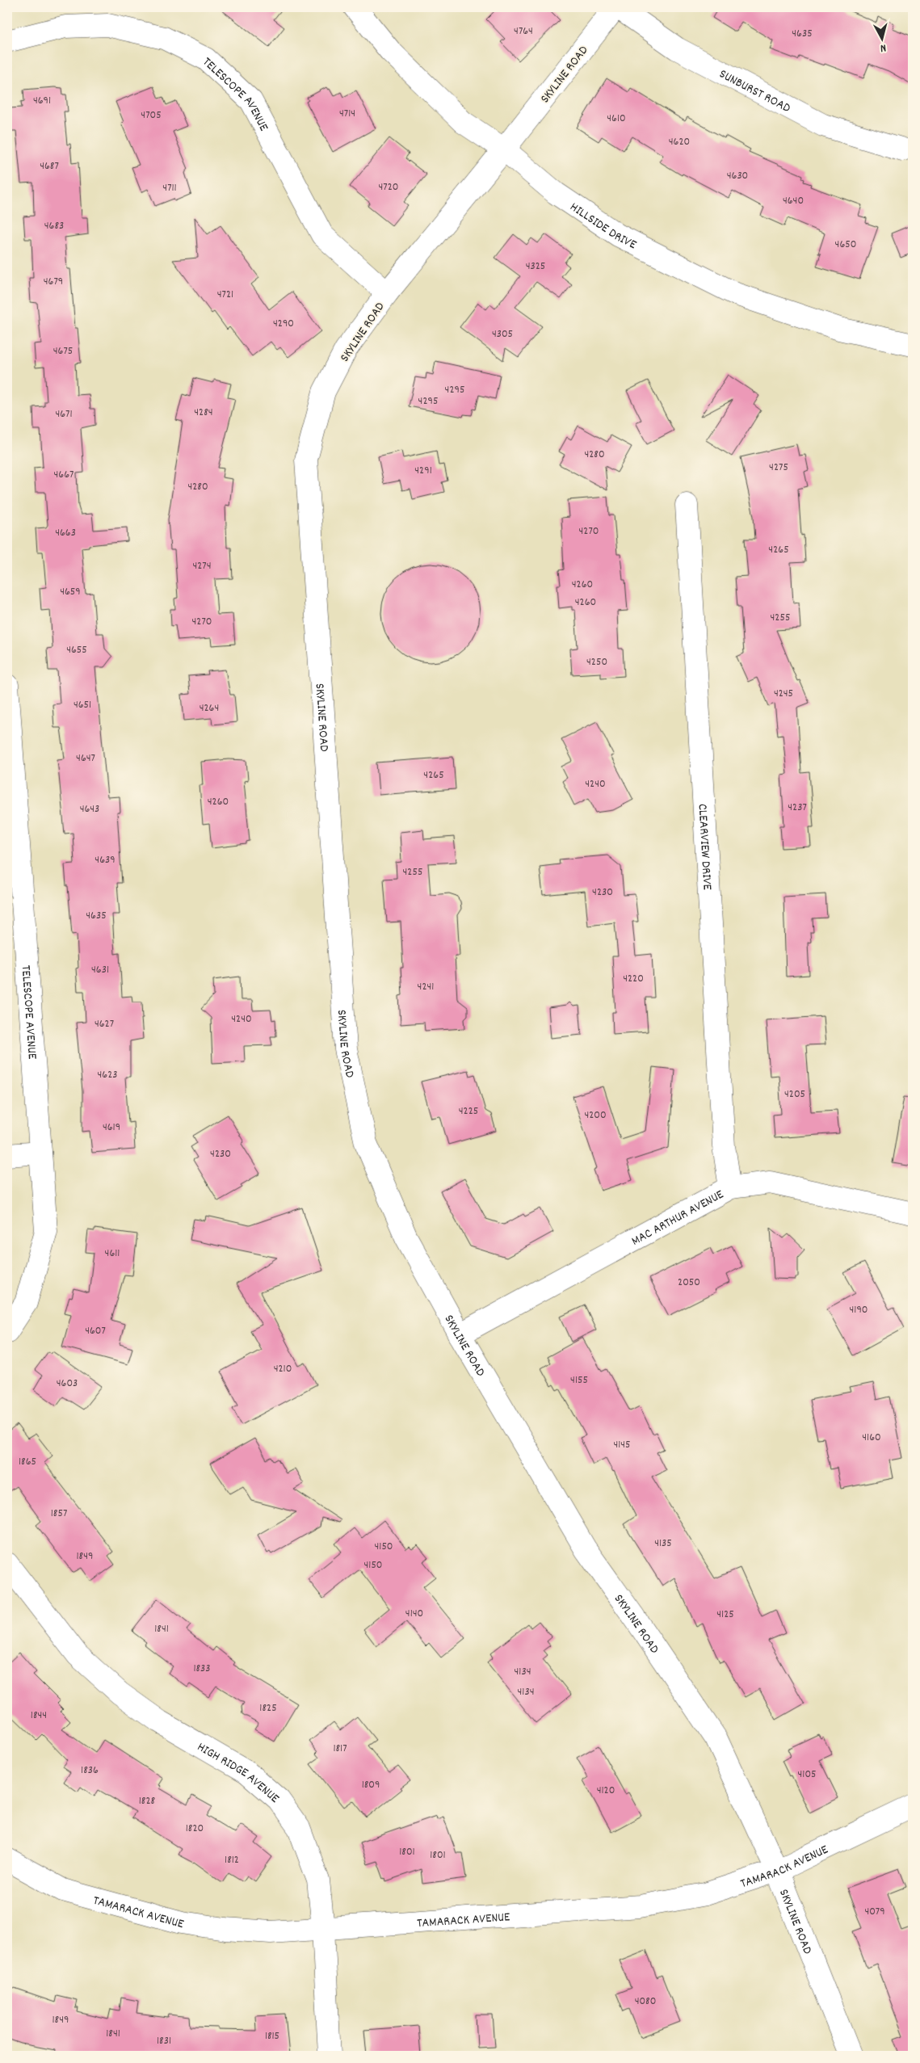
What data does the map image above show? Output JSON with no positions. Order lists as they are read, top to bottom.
{
  "streets": {
    "street": [
      "SKYLINE ROAD",
      "SUNBURST ROAD",
      "TELESCOPE AVENUE",
      "HILLSIDE DRIVE",
      "CLEARVIEW DRIVE",
      "MAC ARTHUR AVENUE",
      "HIGH RIDGE AVENUE",
      "TAMARACK AVENUE"
    ]
  },
  "crossings": [
    ["SKYLINE ROAD", "SUNBURST ROAD"],
    ["SKYLINE ROAD", "TELESCOPE AVENUE"],
    ["SKYLINE ROAD", "HILLSIDE DRIVE"],
    ["SKYLINE ROAD", "MAC ARTHUR AVENUE"],
    ["SKYLINE ROAD", "TAMARACK AVENUE"],
    ["CLEARVIEW DRIVE", "MAC ARTHUR AVENUE"],
    ["HIGH RIDGE AVENUE", "TAMARACK AVENUE"]
  ],
  "house_numbers": [
    "4764",
    "4635",
    "4691",
    "4714",
    "4705",
    "4610",
    "4620",
    "4687",
    "4630",
    "4720",
    "4711",
    "4640",
    "4683",
    "4650",
    "4325",
    "4679",
    "4721",
    "4290",
    "4305",
    "4675",
    "4295",
    "4295",
    "4284",
    "4671",
    "4280",
    "4275",
    "4291",
    "4667",
    "4280",
    "4270",
    "4663",
    "4265",
    "4274",
    "4260",
    "4659",
    "4260",
    "4255",
    "4270",
    "4655",
    "4250",
    "4245",
    "4651",
    "4264",
    "4647",
    "4265",
    "4240",
    "4260",
    "4237",
    "4643",
    "4639",
    "4255",
    "4230",
    "4635",
    "4631",
    "4220",
    "4241",
    "4240",
    "4627",
    "4623",
    "4205",
    "4225",
    "4200",
    "4619",
    "4230",
    "4611",
    "2050",
    "4190",
    "4607",
    "4210",
    "4155",
    "4603",
    "4160",
    "4145",
    "1865",
    "1857",
    "4135",
    "4150",
    "1849",
    "4150",
    "4140",
    "4125",
    "1841",
    "1833",
    "4134",
    "4134",
    "1825",
    "1844",
    "1817",
    "1836",
    "4105",
    "1809",
    "4120",
    "1828",
    "1820",
    "1801",
    "1801",
    "1812",
    "4079",
    "4080",
    "1849",
    "1841",
    "1815",
    "1831"
  ],
  "north": "bottom"
}
